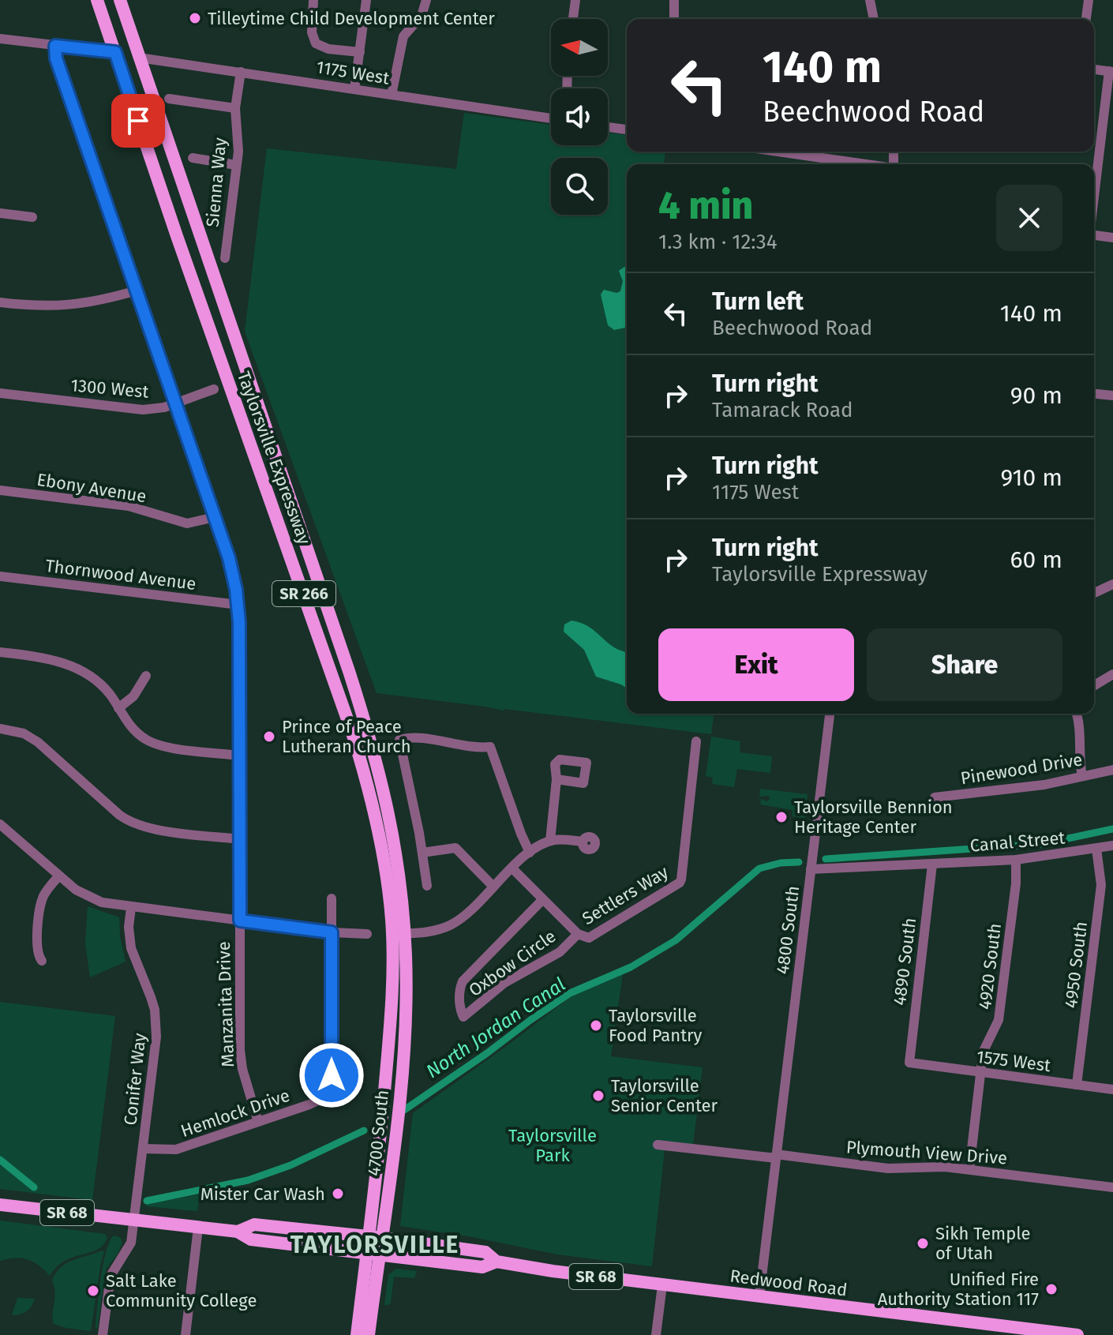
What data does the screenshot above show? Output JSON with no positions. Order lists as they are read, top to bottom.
{
  "streets": {
    "main road": [
      "Taylorsville Expressway",
      "SR 266",
      "4700 South",
      "SR 68",
      "Redwood Road"
    ],
    "street": [
      "1175 West",
      "Sienna Way",
      "1300 West",
      "Ebony Avenue",
      "Thornwood Avenue",
      "Pinewood Drive",
      "Canal Street",
      "Settlers Way",
      "4800 South",
      "4890 South",
      "Oxbow Circle",
      "4950 South",
      "4920 South",
      "Manzanita Drive",
      "1575 West",
      "Conifer Way",
      "Hemlock Drive",
      "Plymouth View Drive"
    ]
  },
  "crossings": [
    ["1175 West", "Sienna Way"],
    ["1175 West", "Taylorsville Expressway"],
    ["1300 West", "Manzanita Drive"],
    ["Taylorsville Expressway", "4700 South"],
    ["Ebony Avenue", "Manzanita Drive"],
    ["Thornwood Avenue", "Manzanita Drive"],
    ["Canal Street", "4800 South"],
    ["Canal Street", "4890 South"],
    ["Canal Street", "4950 South"],
    ["Canal Street", "4920 South"],
    ["Settlers Way", "Oxbow Circle"],
    ["4800 South", "Plymouth View Drive"],
    ["4800 South", "Redwood Road"],
    ["4890 South", "1575 West"],
    ["4950 South", "1575 West"],
    ["4920 South", "1575 West"],
    ["4920 South", "Plymouth View Drive"],
    ["Manzanita Drive", "Hemlock Drive"],
    ["Conifer Way", "Hemlock Drive"],
    ["Conifer Way", "Redwood Road"],
    ["4700 South", "Redwood Road"]
  ],
  "districts": ["TAYLORSVILLE"],
  "water": ["North Jordan Canal"],
  "parks": ["Taylorsville Park"],
  "places": [
    "Tilleytime Child Development Center",
    "Prince of Peace Lutheran Church",
    "Taylorsville Bennion Heritage Center",
    "Taylorsville Food Pantry",
    "Taylorsville Senior Center",
    "Mister Car Wash",
    "Sikh Temple of Utah",
    "Unified Fire Authority Station 117",
    "Salt Lake Community College"
  ],
  "north": "left",
  "page": {
    "turn": ["140 m", "Beechwood Road"],
    "heading": ["4 min", "1.3 km · 12:34"],
    "list": [
      {
        "name": "Turn left",
        "note": "Beechwood Road",
        "value": "140 m"
      },
      {
        "name": "Turn right",
        "note": "Tamarack Road",
        "value": "90 m"
      },
      {
        "name": "Turn right",
        "note": "1175 West",
        "value": "910 m"
      },
      {
        "name": "Turn right",
        "note": "Taylorsville Expressway",
        "value": "60 m"
      }
    ],
    "buttons": ["Exit", "Share"]
  }
}
